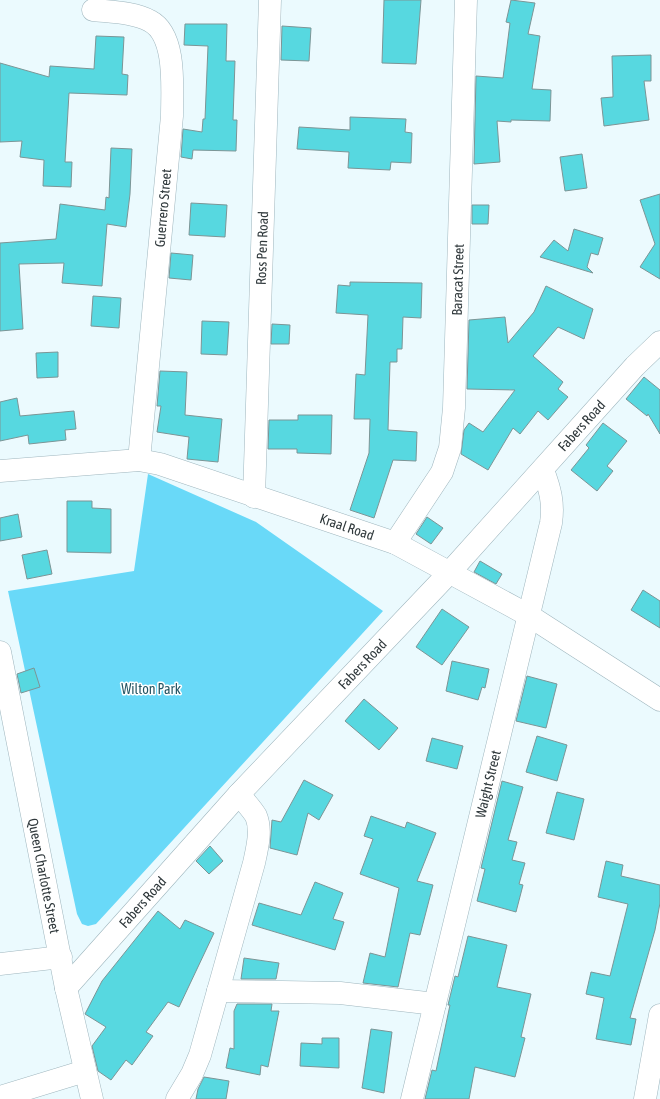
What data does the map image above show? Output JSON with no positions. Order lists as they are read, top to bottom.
{
  "streets": {
    "street": [
      "Guerrero Street",
      "Ross Pen Road",
      "Baracat Street",
      "Fabers Road",
      "Kraal Road",
      "Waight Street",
      "Queen Charlotte Street"
    ]
  },
  "crossings": [
    ["Guerrero Street", "Kraal Road"],
    ["Ross Pen Road", "Kraal Road"],
    ["Baracat Street", "Kraal Road"],
    ["Fabers Road", "Kraal Road"],
    ["Fabers Road", "Waight Street"],
    ["Fabers Road", "Queen Charlotte Street"],
    ["Kraal Road", "Waight Street"]
  ],
  "parks": ["Wilton Park"]
}
